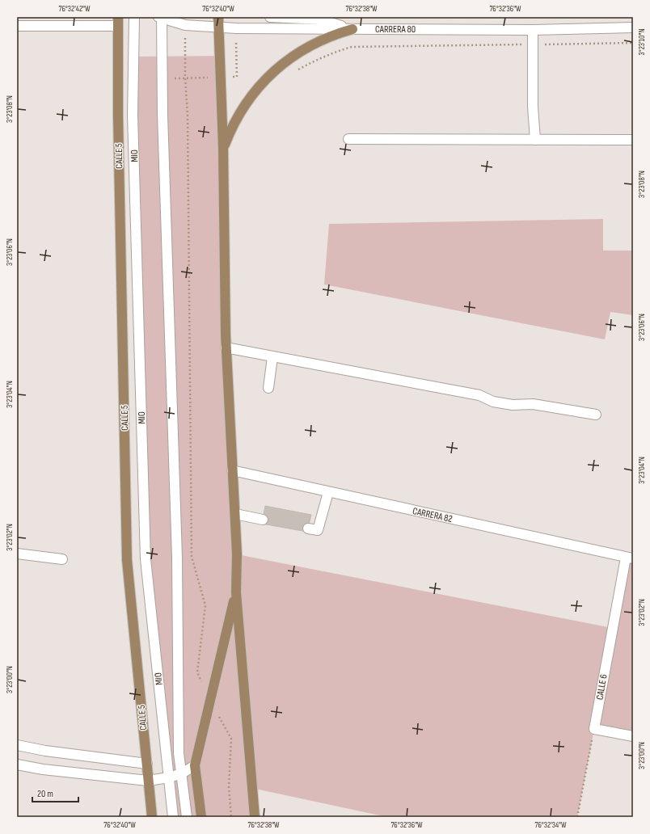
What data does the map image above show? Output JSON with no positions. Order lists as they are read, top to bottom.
{
  "streets": {
    "main road": ["CALLE 5"],
    "street": [
      "CARRERA 80",
      "MIO",
      "CARRERA 82",
      "CALLE 6"
    ]
  },
  "crossings": [
    ["CARRERA 80", "MIO"],
    ["CARRERA 82", "CALLE 6"]
  ],
  "scale_bar": "20 m",
  "coordinates": [
    "76°32'42\"W",
    "76°32'40\"W",
    "76°32'38\"W",
    "76°32'36\"W",
    "3°23'10\"N",
    "3°23'08\"N",
    "3°23'06\"N",
    "3°23'04\"N",
    "3°23'02\"N",
    "3°23'00\"N",
    "76°32'34\"W"
  ]
}
